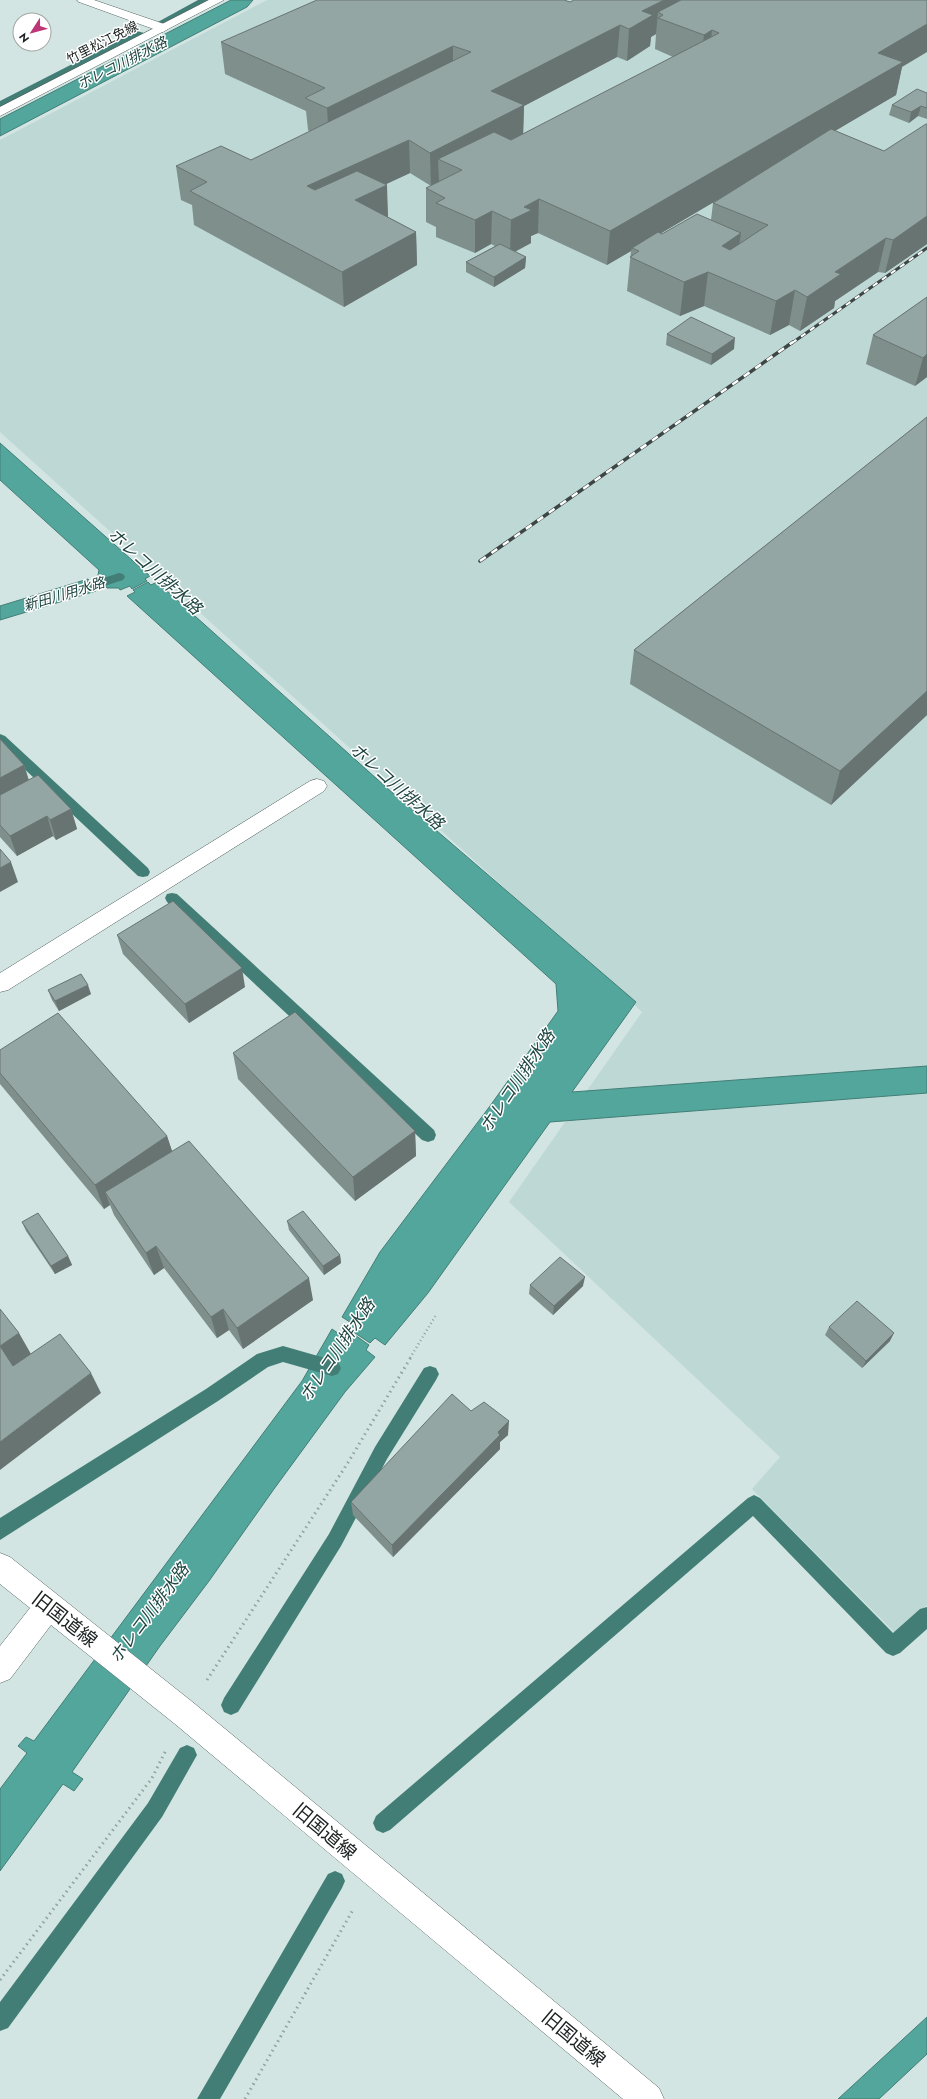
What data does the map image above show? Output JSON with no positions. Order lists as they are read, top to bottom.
{
  "streets": {
    "street": ["竹里松江免線", "旧国道線"]
  },
  "water": ["ホレコ川排水路", "新田川用水路"],
  "north": "bottom left"
}
